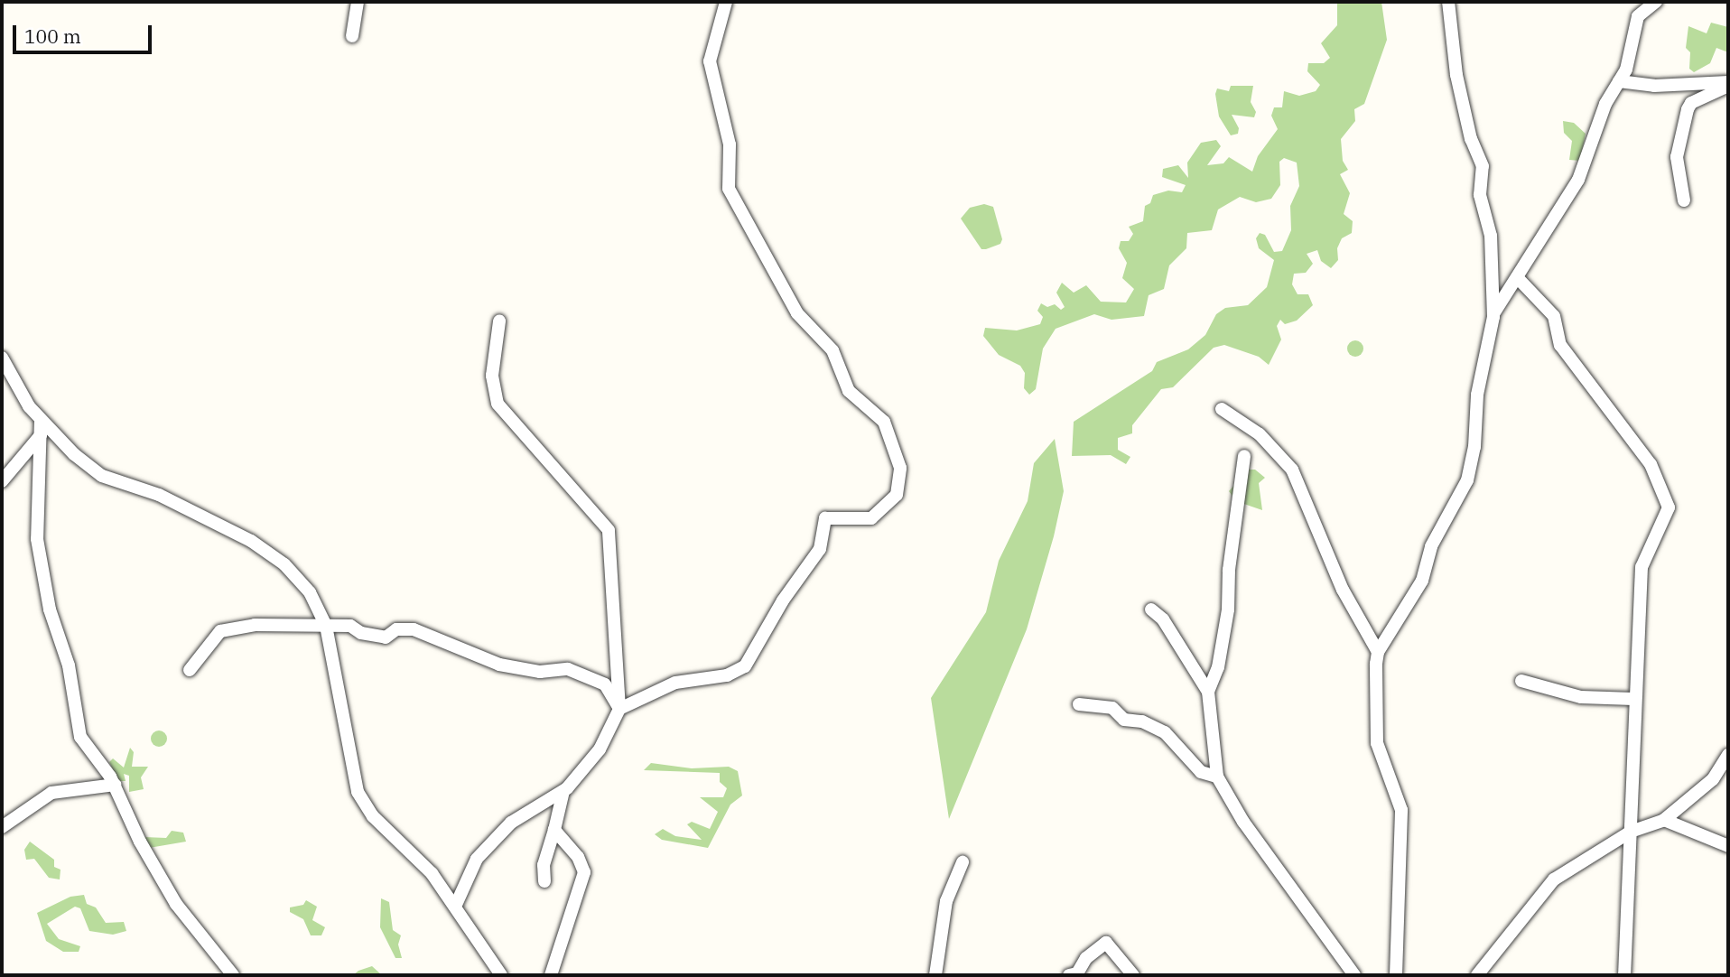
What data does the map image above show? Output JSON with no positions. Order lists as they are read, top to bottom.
{
  "scale_bar": "100 m"
}
